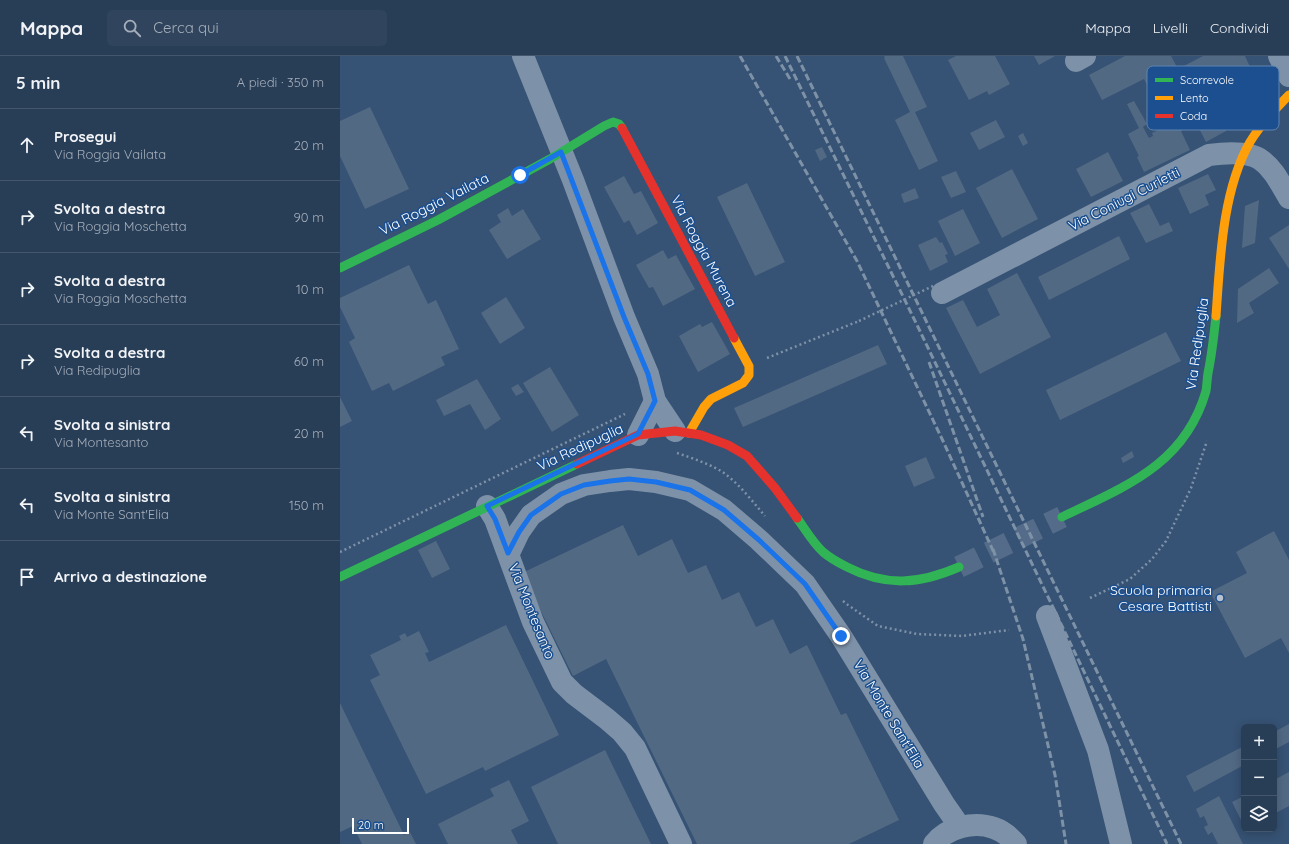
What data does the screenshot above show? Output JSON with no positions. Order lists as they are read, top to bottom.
{
  "streets": {
    "street": [
      "Via Coniugi Curletti",
      "Via Roggia Vailata",
      "Via Roggia Murena",
      "Via Redipuglia",
      "Via Montesanto",
      "Via Monte Sant'Elia"
    ]
  },
  "crossings": [
    ["Via Coniugi Curletti", "Via Redipuglia"],
    ["Via Roggia Vailata", "Via Roggia Murena"],
    ["Via Redipuglia", "Via Montesanto"],
    ["Via Montesanto", "Via Monte Sant'Elia"]
  ],
  "places": ["Scuola primaria Cesare Battisti"],
  "legend": ["Scorrevole", "Lento", "Coda"],
  "scale_bar": "20 m",
  "page": {
    "header": "Mappa",
    "search": "Cerca qui",
    "nav": ["Mappa", "Livelli", "Condividi"],
    "heading": ["5 min", "A piedi · 350 m"],
    "list": [
      ["Prosegui", "Via Roggia Vailata", "20 m"],
      ["Svolta a destra", "Via Roggia Moschetta", "90 m"],
      ["Svolta a destra", "Via Roggia Moschetta", "10 m"],
      ["Svolta a destra", "Via Redipuglia", "60 m"],
      ["Svolta a sinistra", "Via Montesanto", "20 m"],
      ["Svolta a sinistra", "Via Monte Sant'Elia", "150 m"],
      "Arrivo a destinazione"
    ],
    "map_buttons": ["+", "−"],
    "scale": "20 m"
  }
}
